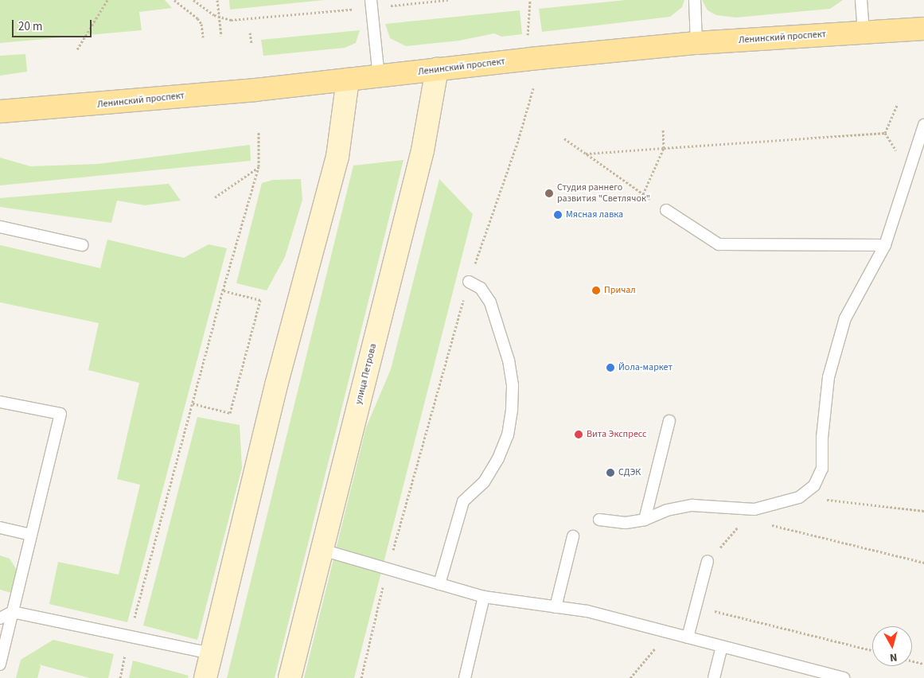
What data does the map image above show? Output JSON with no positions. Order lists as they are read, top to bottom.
{
  "streets": {
    "main road": ["Ленинский проспект", "улица Петрова"]
  },
  "crossings": [
    ["Ленинский проспект", "улица Петрова"]
  ],
  "places": [
    "Студия раннего развития \"Светлячок\"",
    "Мясная лавка",
    "Причал",
    "Йола-маркет",
    "Вита Экспресс",
    "СДЭК"
  ],
  "scale_bar": "20 m",
  "north": "bottom"
}
